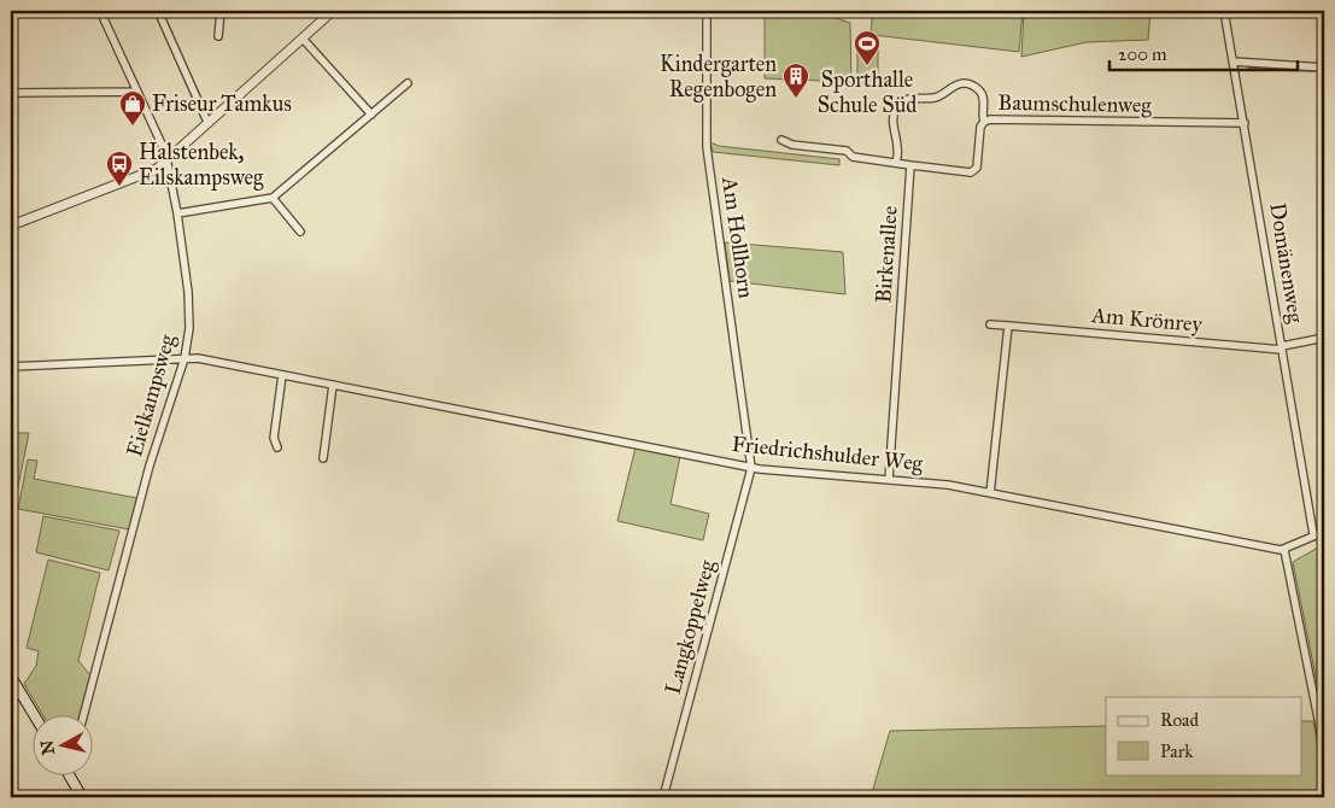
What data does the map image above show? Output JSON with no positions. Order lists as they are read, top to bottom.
{
  "streets": {
    "street": [
      "Baumschulenweg",
      "Am Hollhorn",
      "Birkenallee",
      "Domänenweg",
      "Am Krönrey",
      "Eielkampsweg",
      "Friedrichshulder Weg",
      "Langkoppelweg"
    ]
  },
  "crossings": [
    ["Baumschulenweg", "Birkenallee"],
    ["Baumschulenweg", "Domänenweg"],
    ["Am Hollhorn", "Friedrichshulder Weg"],
    ["Am Hollhorn", "Langkoppelweg"],
    ["Birkenallee", "Friedrichshulder Weg"],
    ["Domänenweg", "Am Krönrey"],
    ["Eielkampsweg", "Friedrichshulder Weg"],
    ["Friedrichshulder Weg", "Langkoppelweg"]
  ],
  "places": {
    "sports": ["Sporthalle Schule Süd"],
    "building": ["Kindergarten Regenbogen"],
    "shop": ["Friseur Tamkus"],
    "bus stop": ["Halstenbek, Eilskampsweg"]
  },
  "legend": ["Road", "Park"],
  "scale_bar": "200 m",
  "north": "left"
}
